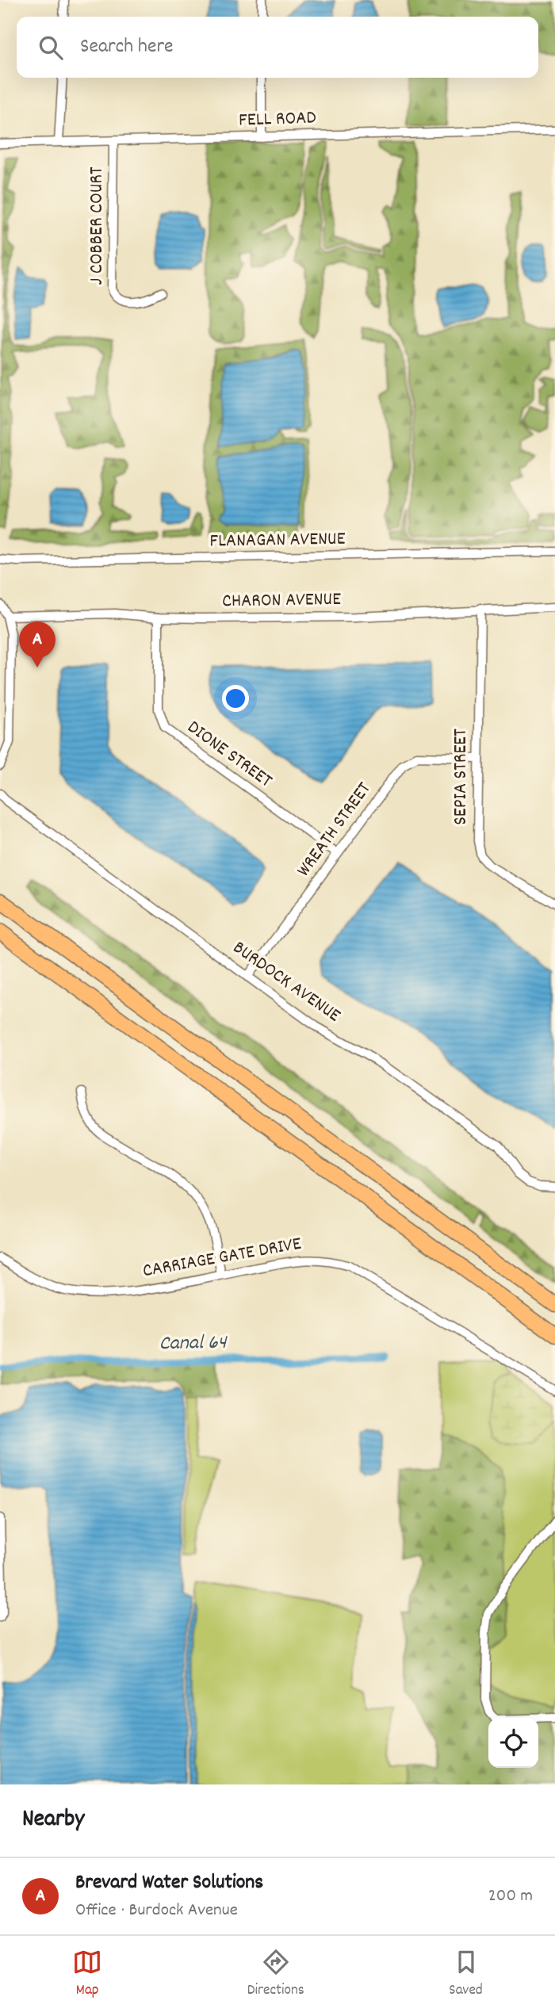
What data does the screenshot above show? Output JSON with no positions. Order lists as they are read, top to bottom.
{
  "streets": {
    "street": [
      "FELL ROAD",
      "J COBBER COURT",
      "FLANAGAN AVENUE",
      "CHARON AVENUE",
      "DIONE STREET",
      "SEPIA STREET",
      "WREATH STREET",
      "BURDOCK AVENUE",
      "CARRIAGE GATE DRIVE"
    ]
  },
  "crossings": [
    ["FELL ROAD", "J COBBER COURT"],
    ["CHARON AVENUE", "DIONE STREET"],
    ["CHARON AVENUE", "SEPIA STREET"],
    ["DIONE STREET", "WREATH STREET"],
    ["SEPIA STREET", "WREATH STREET"],
    ["WREATH STREET", "BURDOCK AVENUE"]
  ],
  "water": ["Canal 64"],
  "page": {
    "search": "Search here",
    "pins": "A",
    "heading": "Nearby",
    "list": [
      {
        "mark": "A",
        "name": "Brevard Water Solutions",
        "note": "Office · Burdock Avenue",
        "value": "200 m"
      }
    ],
    "nav": ["Map", "Directions", "Saved"]
  }
}
